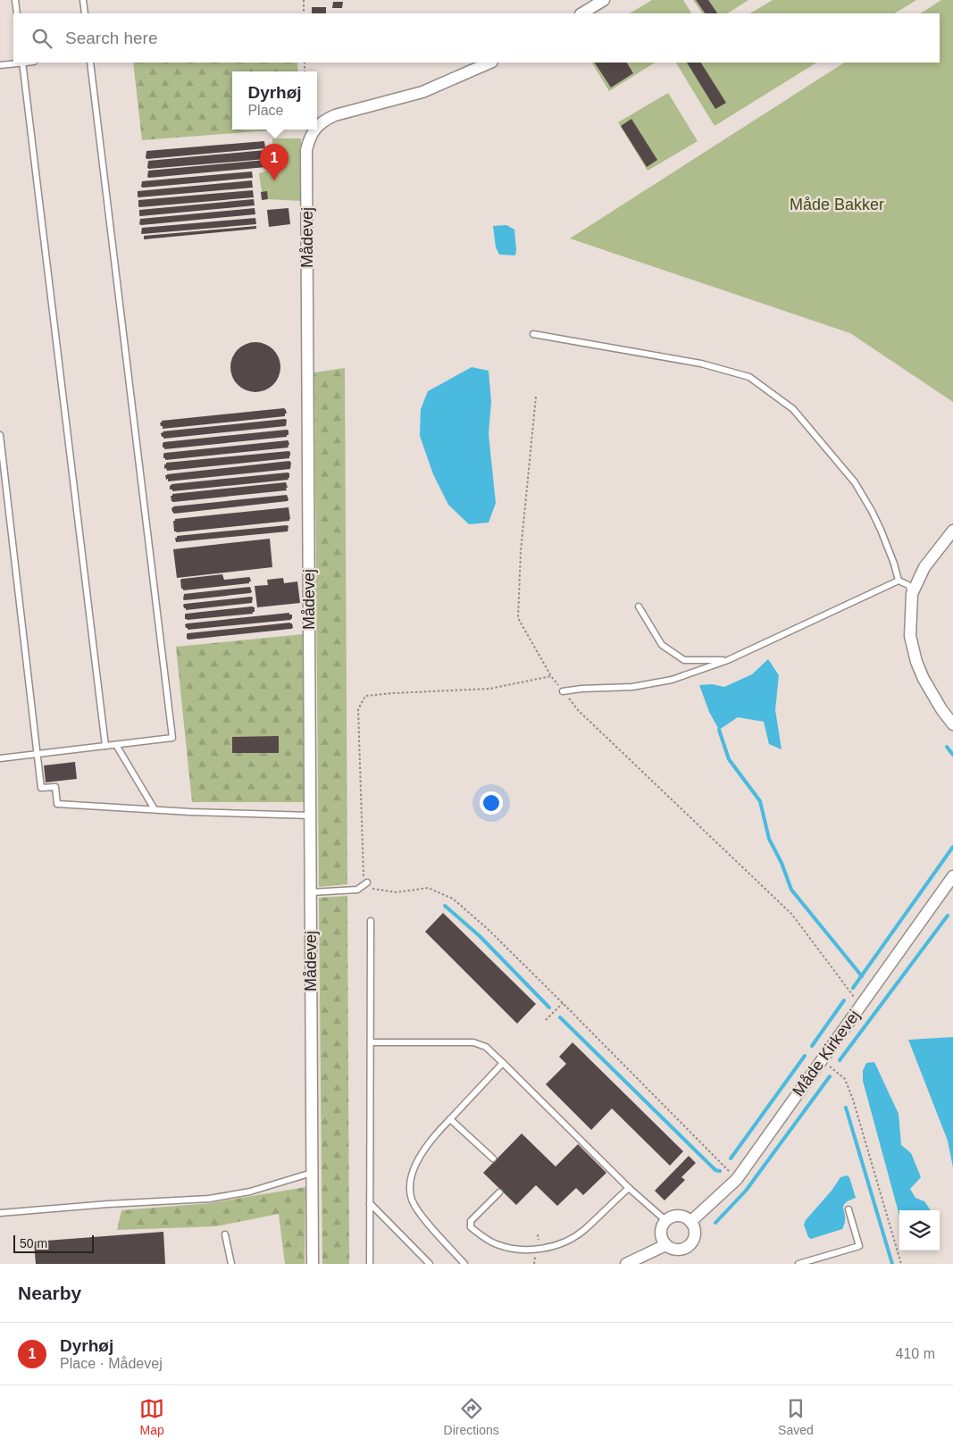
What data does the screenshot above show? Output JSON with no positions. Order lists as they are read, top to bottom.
{
  "streets": {
    "street": ["Mådevej", "Måde Kirkevej"]
  },
  "parks": ["Måde Bakker"],
  "scale_bar": "50 m",
  "page": {
    "search": "Search here",
    "popup": ["Dyrhøj", "Place"],
    "pins": "1",
    "scale": "50 m",
    "heading": "Nearby",
    "list": [
      {
        "mark": "1",
        "name": "Dyrhøj",
        "note": "Place · Mådevej",
        "value": "410 m"
      }
    ],
    "nav": ["Map", "Directions", "Saved"]
  }
}
